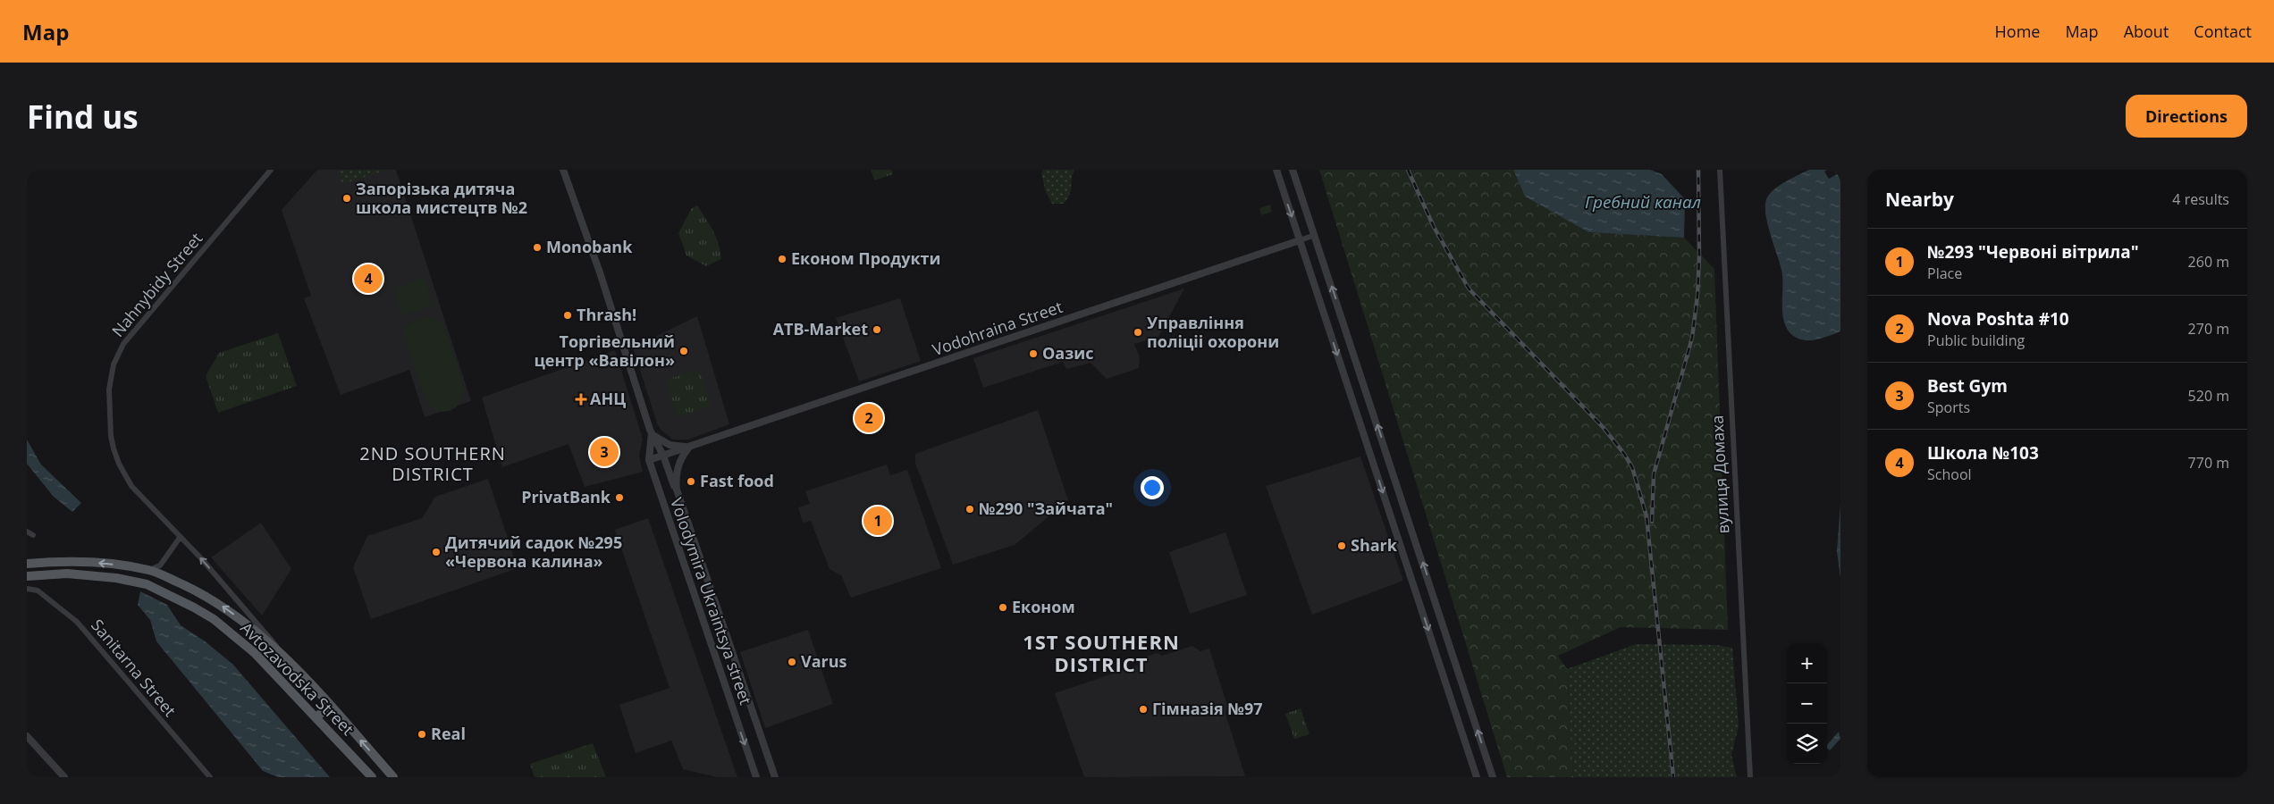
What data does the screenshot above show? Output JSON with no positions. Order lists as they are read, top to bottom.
{
  "streets": {
    "main road": ["Avtozavodska Street"],
    "street": [
      "Nahnybidy Street",
      "Vodohraina Street",
      "вулиця Домаха",
      "Volodymira Ukraintsya street",
      "Sanitarna Street"
    ]
  },
  "crossings": [
    ["Nahnybidy Street", "Avtozavodska Street"],
    ["Vodohraina Street", "Volodymira Ukraintsya street"]
  ],
  "one_way": ["Avtozavodska Street"],
  "districts": ["2ND SOUTHERN DISTRICT", "1ST SOUTHERN DISTRICT"],
  "water": ["Гребний канал"],
  "places": {
    "other": [
      "Запорізька дитяча школа мистецтв №2",
      "Monobank",
      "Економ Продукти",
      "Thrash!",
      "ATB-Market",
      "Управлiння полiцii охорони",
      "Торгівельний центр «Вавілон»",
      "Оазис",
      "Fast food",
      "PrivatBank",
      "№290 \"Зайчата\"",
      "Shark",
      "Дитячий садок №295 «Червона калина»",
      "Економ",
      "Varus",
      "Гімназія №97",
      "Real"
    ],
    "health": ["АНЦ"]
  },
  "page": {
    "header": "Map",
    "nav": [
      "Home",
      "Map",
      "About",
      "Contact"
    ],
    "buttons": "Directions",
    "title": "Find us",
    "heading": ["Nearby", "4 results"],
    "list": [
      {
        "mark": "1",
        "name": "№293 \"Червоні вітрила\"",
        "note": "Place",
        "value": "260 m"
      },
      {
        "mark": "2",
        "name": "Nova Poshta #10",
        "note": "Public building",
        "value": "270 m"
      },
      {
        "mark": "3",
        "name": "Best Gym",
        "note": "Sports",
        "value": "520 m"
      },
      {
        "mark": "4",
        "name": "Школа №103",
        "note": "School",
        "value": "770 m"
      }
    ],
    "pins": [
      "4",
      "2",
      "3",
      "1"
    ],
    "map_buttons": ["+", "−"]
  }
}
